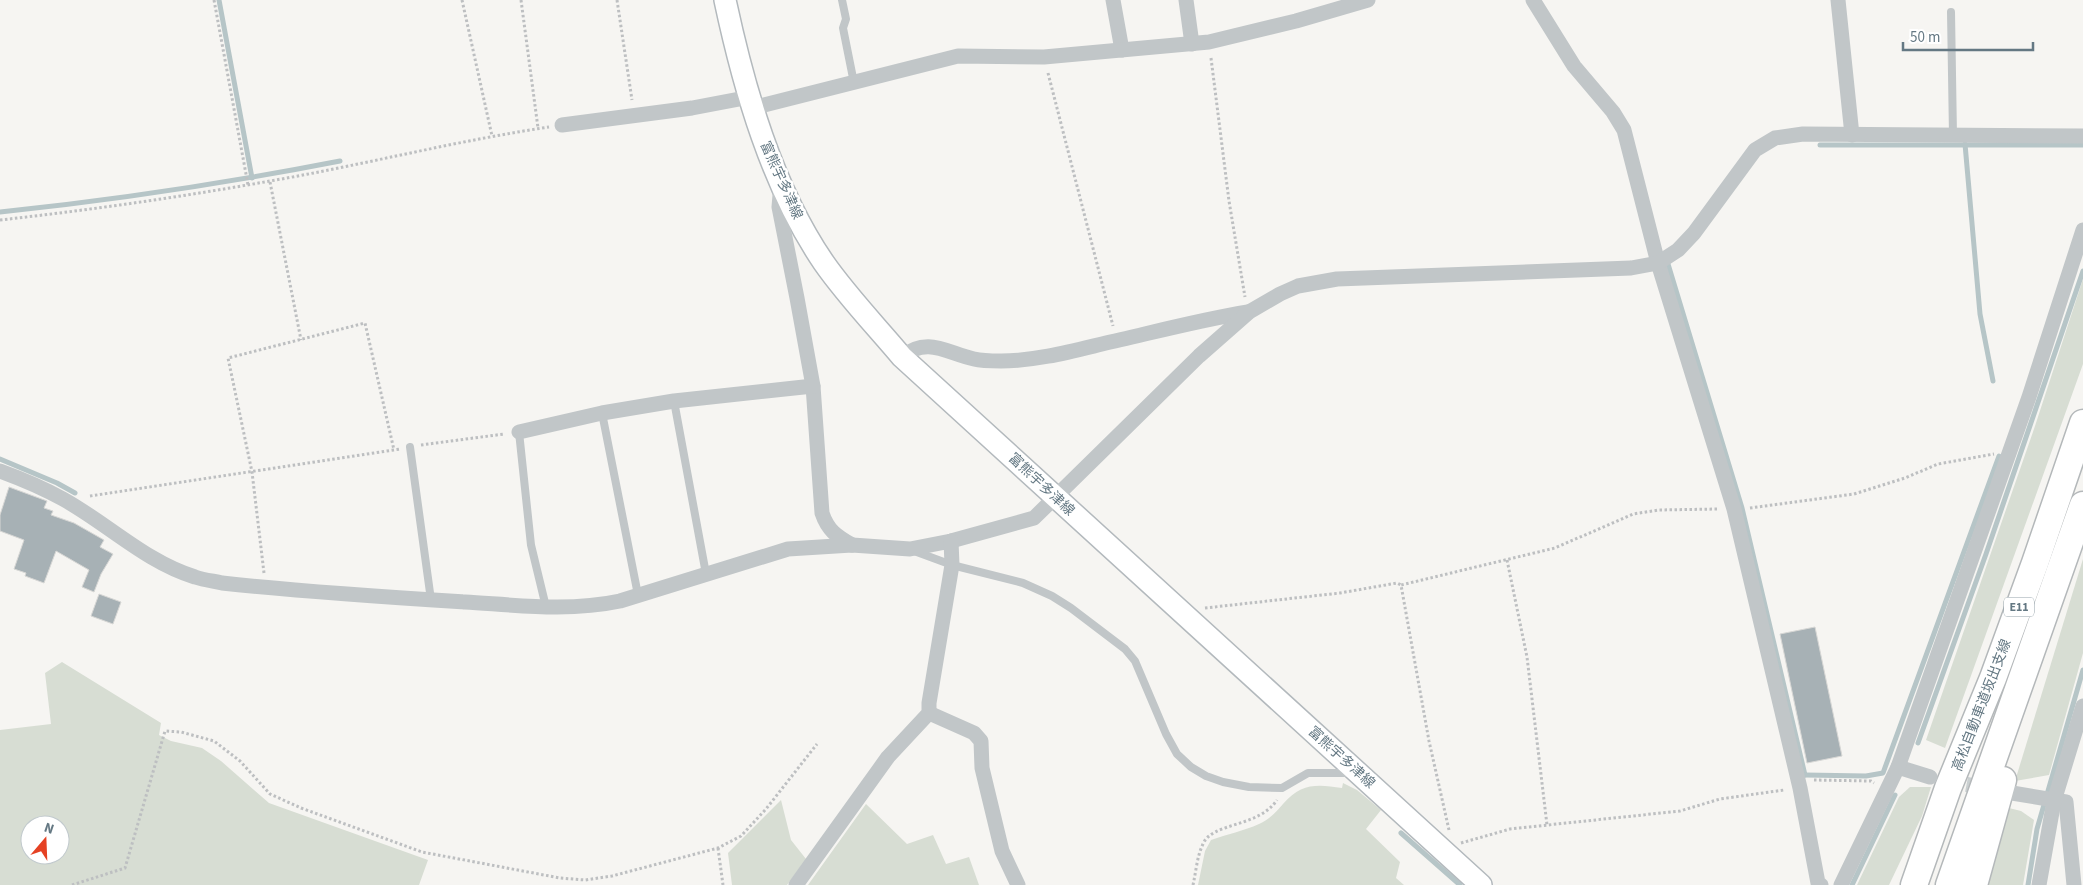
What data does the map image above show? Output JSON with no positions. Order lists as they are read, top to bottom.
{
  "streets": {
    "highway": ["E11", "高松自動車道坂出支線"],
    "main road": ["富熊宇多津線"]
  },
  "scale_bar": "50 m",
  "north": "top"
}
